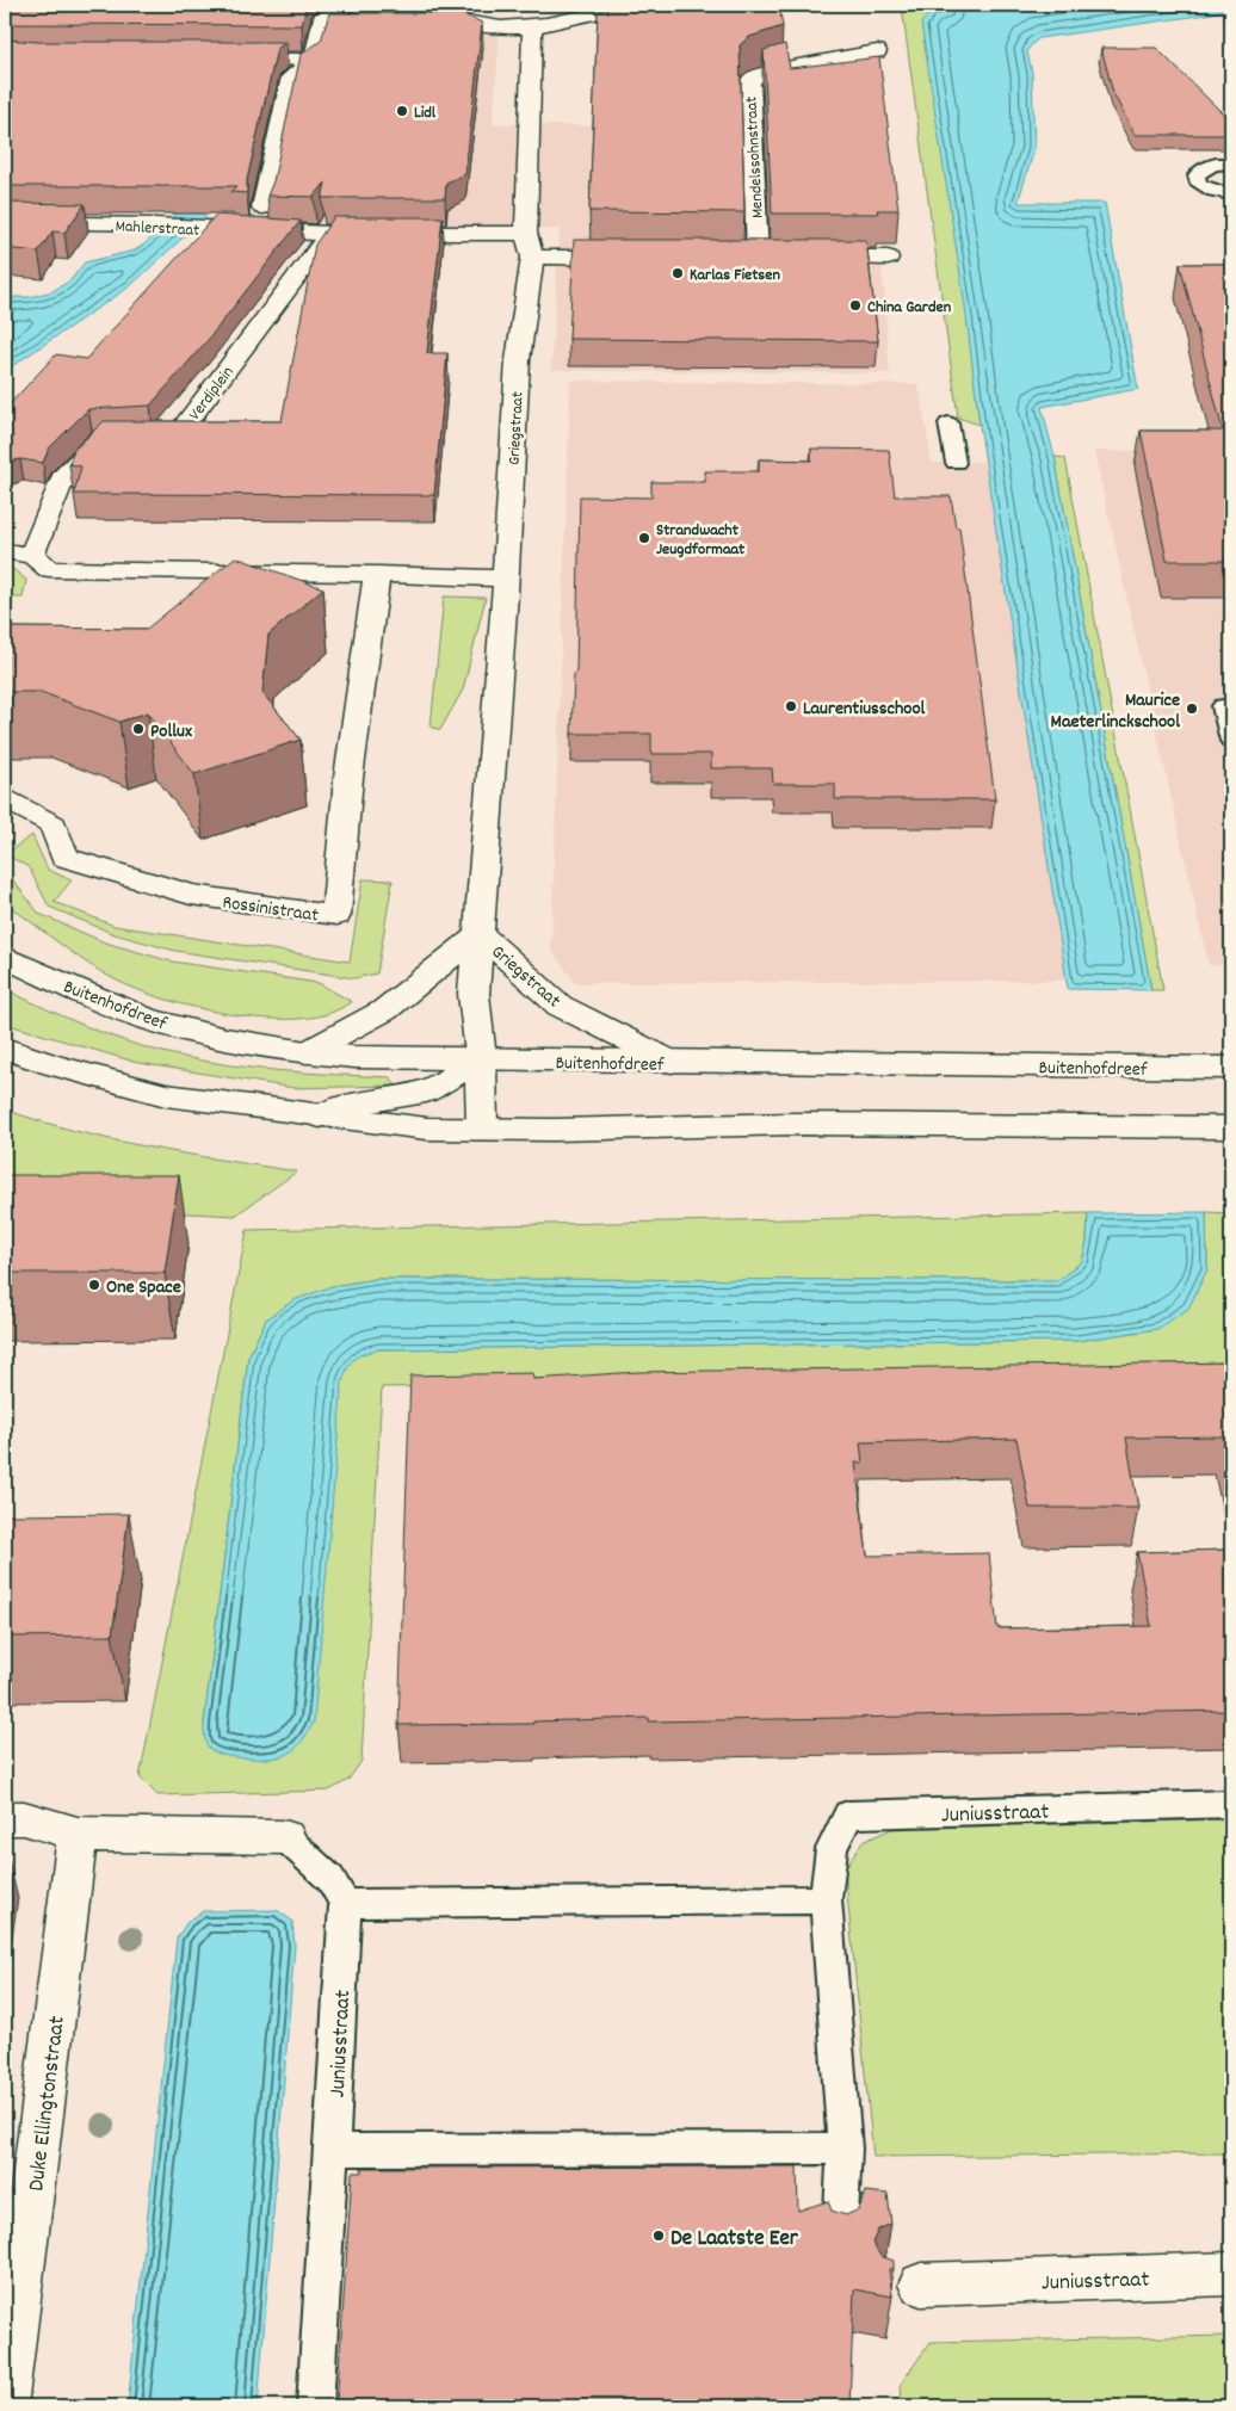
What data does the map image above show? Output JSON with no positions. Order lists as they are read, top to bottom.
{
  "streets": {
    "street": [
      "Mendelssohnstraat",
      "Mahlerstraat",
      "Verdiplein",
      "Griegstraat",
      "Rossinistraat",
      "Buitenhofdreef",
      "Juniusstraat",
      "Duke Ellingtonstraat"
    ]
  },
  "crossings": [
    ["Mahlerstraat", "Verdiplein"],
    ["Mahlerstraat", "Griegstraat"],
    ["Griegstraat", "Buitenhofdreef"]
  ],
  "places": [
    "Lidl",
    "Karlas Fietsen",
    "China Garden",
    "Strandwacht Jeugdformaat",
    "Laurentiusschool",
    "Maurice Maeterlinckschool",
    "Pollux",
    "One Space",
    "De Laatste Eer"
  ]
}
